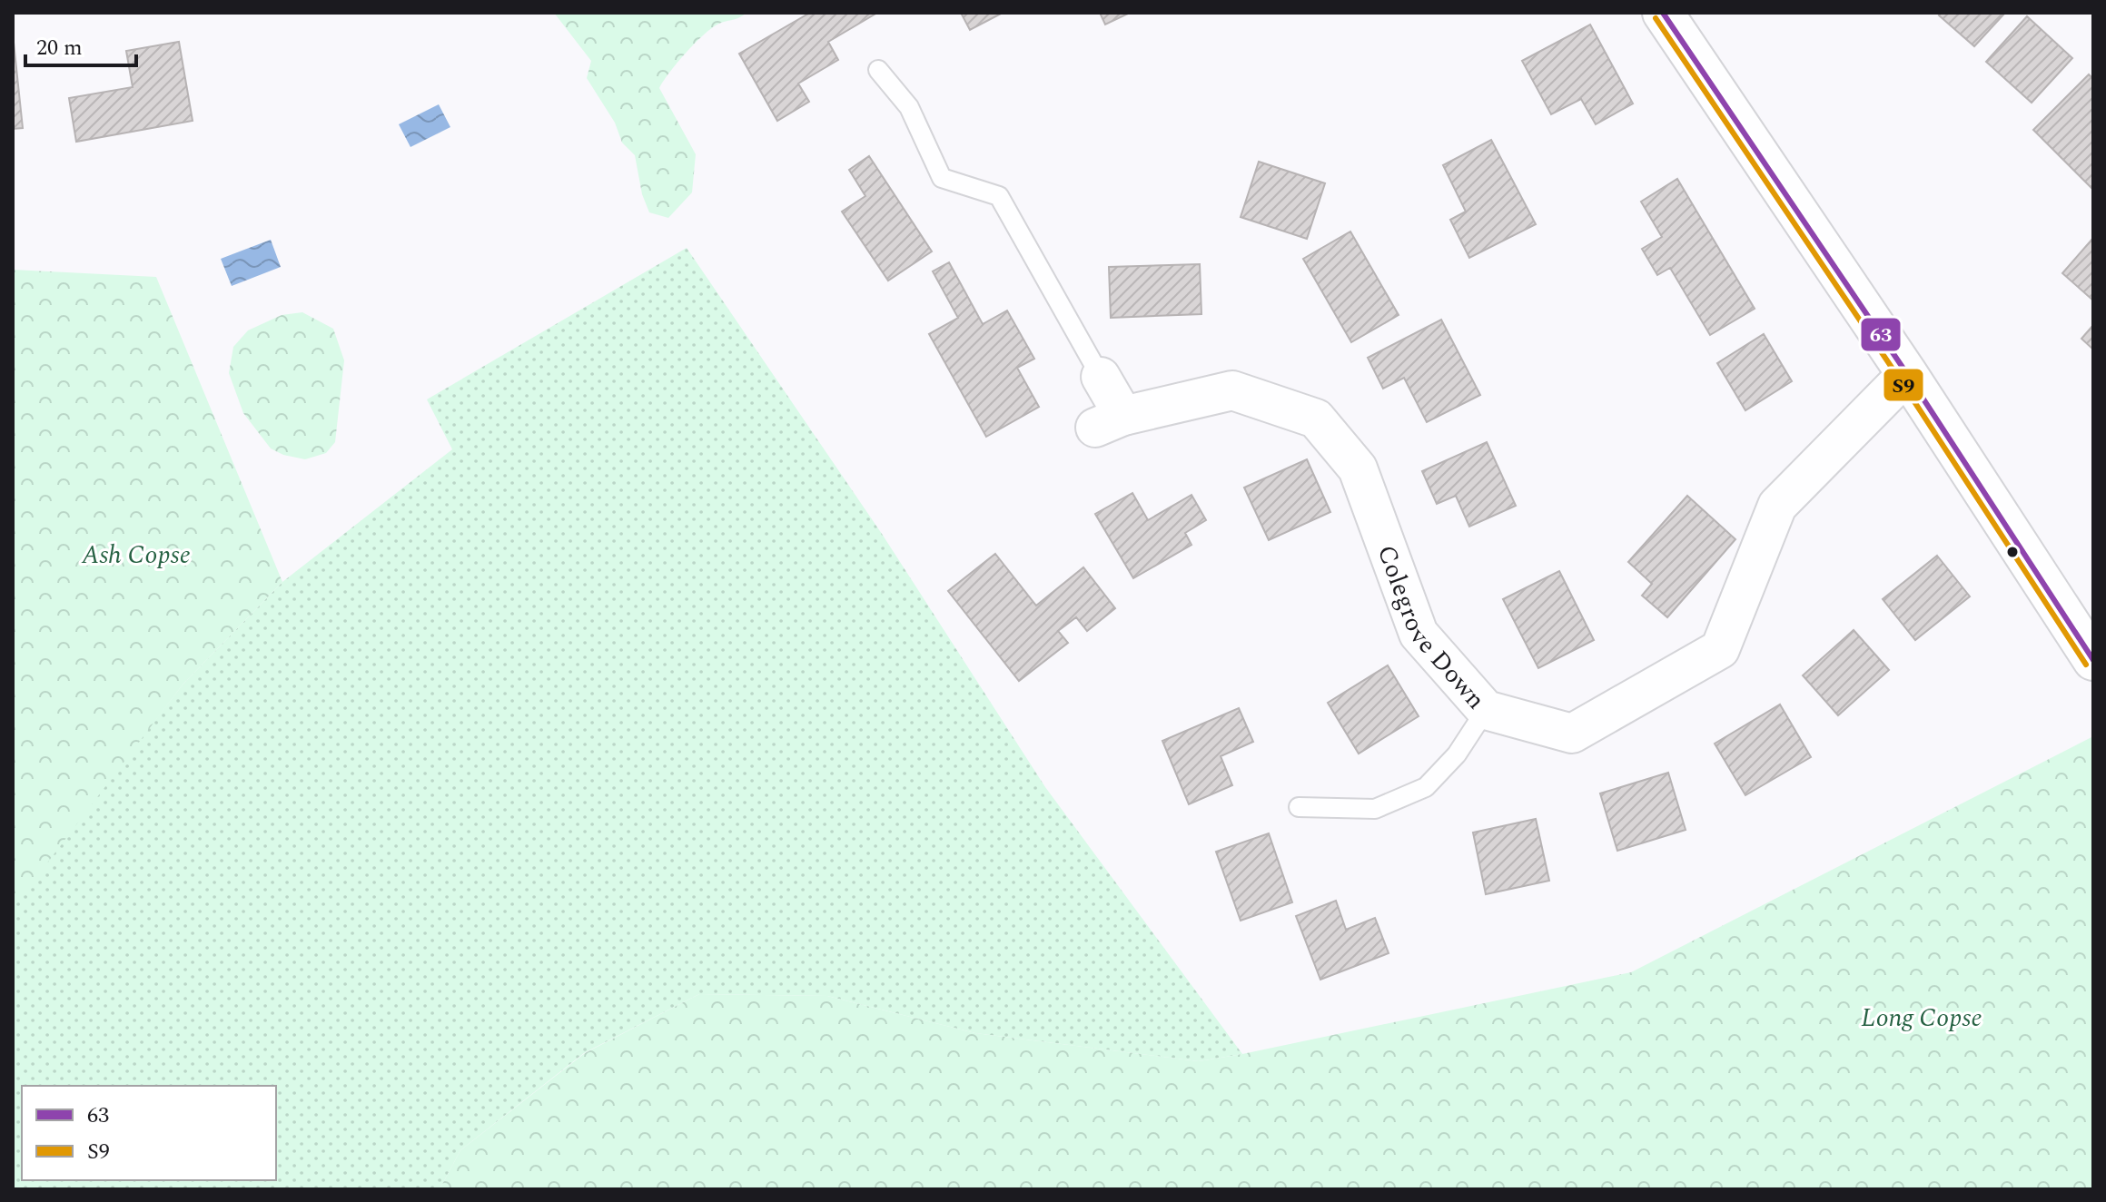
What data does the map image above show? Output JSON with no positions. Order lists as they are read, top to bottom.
{
  "streets": {
    "street": ["Colegrove Down"]
  },
  "parks": ["Ash Copse", "Long Copse"],
  "lines": ["transit line 63", "transit line S9"],
  "legend": ["63", "S9"],
  "scale_bar": "20 m"
}
